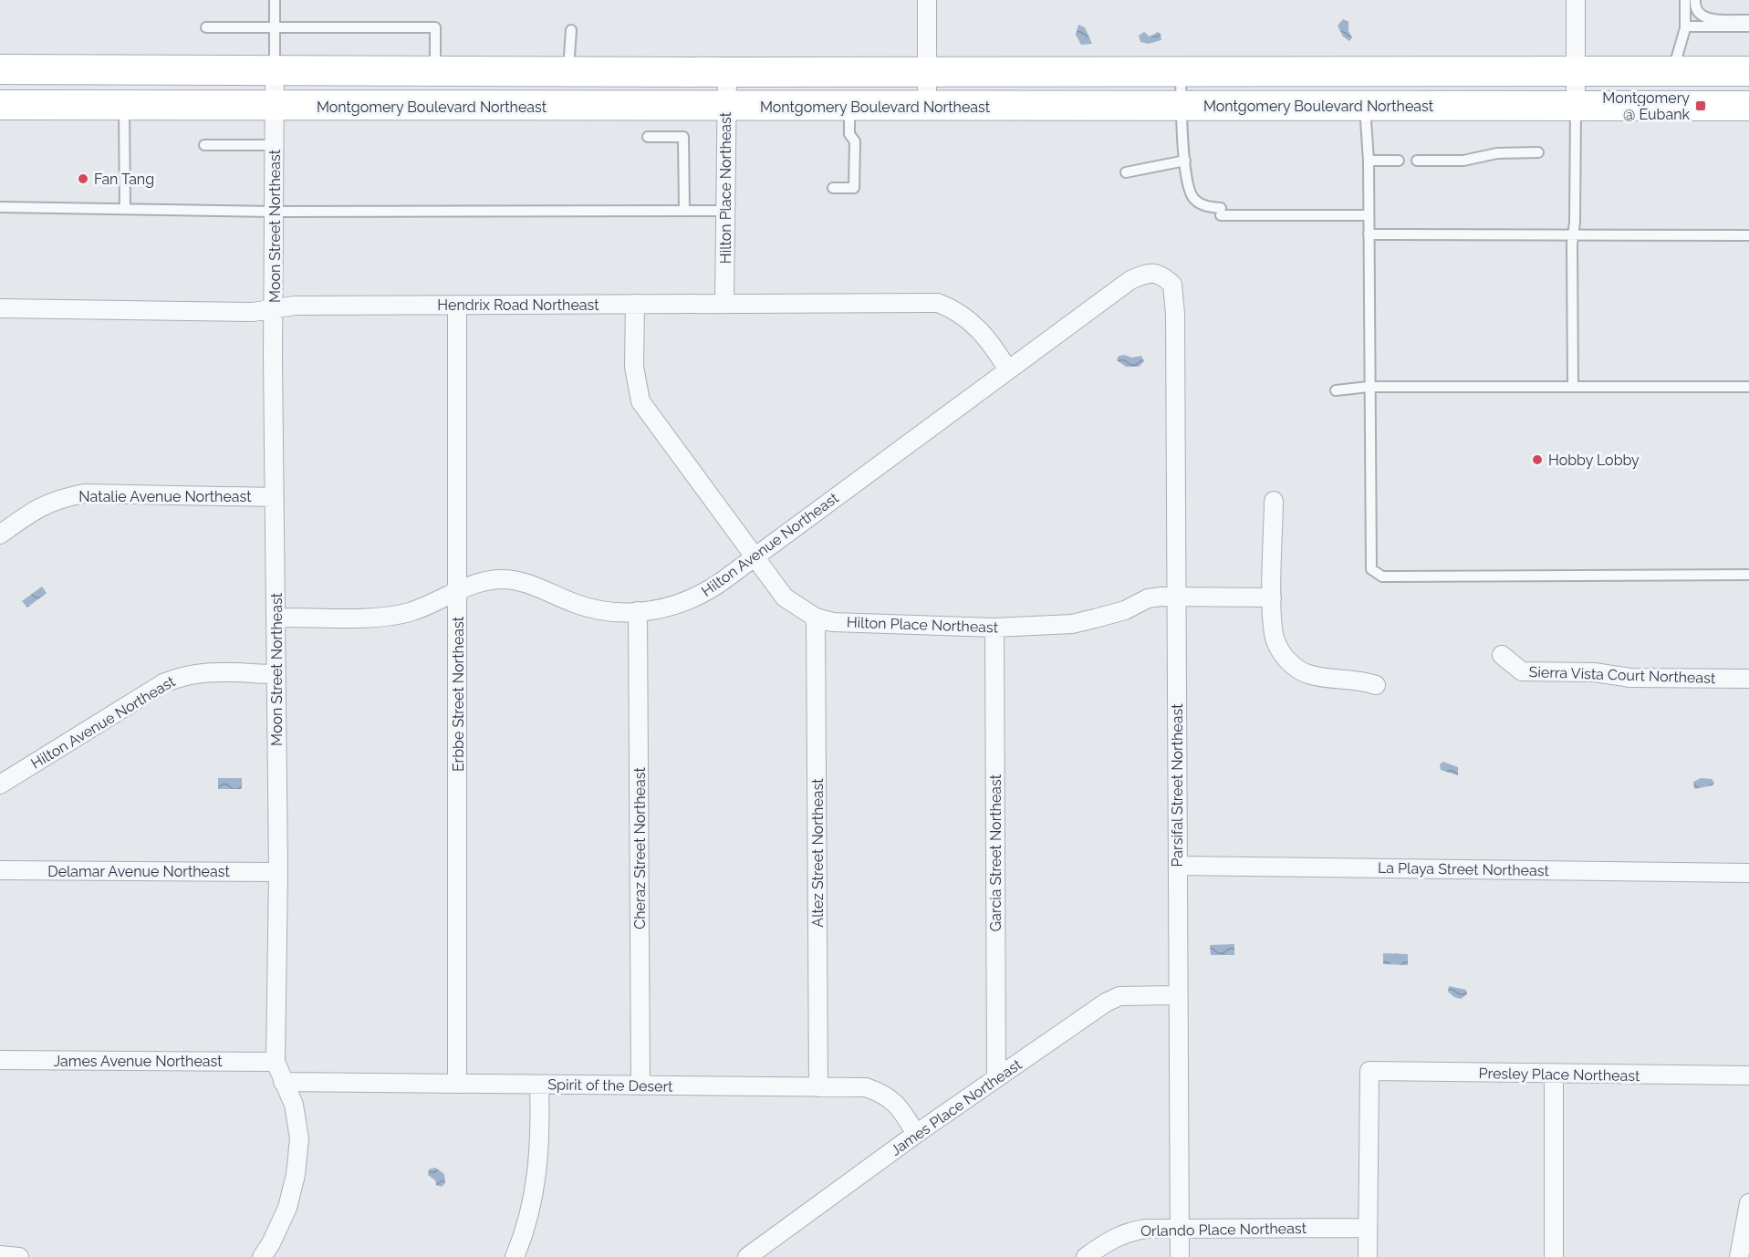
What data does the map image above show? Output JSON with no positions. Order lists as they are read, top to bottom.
{
  "streets": {
    "main road": ["Montgomery Boulevard Northeast"],
    "street": [
      "Hilton Place Northeast",
      "Moon Street Northeast",
      "Hendrix Road Northeast",
      "Natalie Avenue Northeast",
      "Hilton Avenue Northeast",
      "Sierra Vista Court Northeast",
      "Erbbe Street Northeast",
      "Parsifal Street Northeast",
      "Cheraz Street Northeast",
      "Altez Street Northeast",
      "Garcia Street Northeast",
      "La Playa Street Northeast",
      "Delamar Avenue Northeast",
      "James Avenue Northeast",
      "Presley Place Northeast",
      "Spirit of the Desert",
      "James Place Northeast",
      "Orlando Place Northeast"
    ]
  },
  "crossings": [
    ["Montgomery Boulevard Northeast", "Hilton Place Northeast"],
    ["Montgomery Boulevard Northeast", "Moon Street Northeast"],
    ["Hilton Place Northeast", "Hendrix Road Northeast"],
    ["Hilton Place Northeast", "Hilton Avenue Northeast"],
    ["Hilton Place Northeast", "Parsifal Street Northeast"],
    ["Hilton Place Northeast", "Altez Street Northeast"],
    ["Hilton Place Northeast", "Garcia Street Northeast"],
    ["Moon Street Northeast", "Hendrix Road Northeast"],
    ["Moon Street Northeast", "Natalie Avenue Northeast"],
    ["Moon Street Northeast", "Hilton Avenue Northeast"],
    ["Moon Street Northeast", "Delamar Avenue Northeast"],
    ["Moon Street Northeast", "James Avenue Northeast"],
    ["Moon Street Northeast", "Spirit of the Desert"],
    ["Hendrix Road Northeast", "Hilton Avenue Northeast"],
    ["Hendrix Road Northeast", "Erbbe Street Northeast"],
    ["Hilton Avenue Northeast", "Erbbe Street Northeast"],
    ["Hilton Avenue Northeast", "Parsifal Street Northeast"],
    ["Hilton Avenue Northeast", "Cheraz Street Northeast"],
    ["Erbbe Street Northeast", "Spirit of the Desert"],
    ["Parsifal Street Northeast", "La Playa Street Northeast"],
    ["Parsifal Street Northeast", "James Place Northeast"],
    ["Parsifal Street Northeast", "Orlando Place Northeast"],
    ["Cheraz Street Northeast", "Spirit of the Desert"],
    ["Altez Street Northeast", "Spirit of the Desert"],
    ["Garcia Street Northeast", "James Place Northeast"],
    ["Presley Place Northeast", "Orlando Place Northeast"],
    ["Spirit of the Desert", "James Place Northeast"]
  ],
  "places": {
    "transit": ["Montgomery @ Eubank"],
    "other": ["Fan Tang", "Hobby Lobby"]
  }
}
